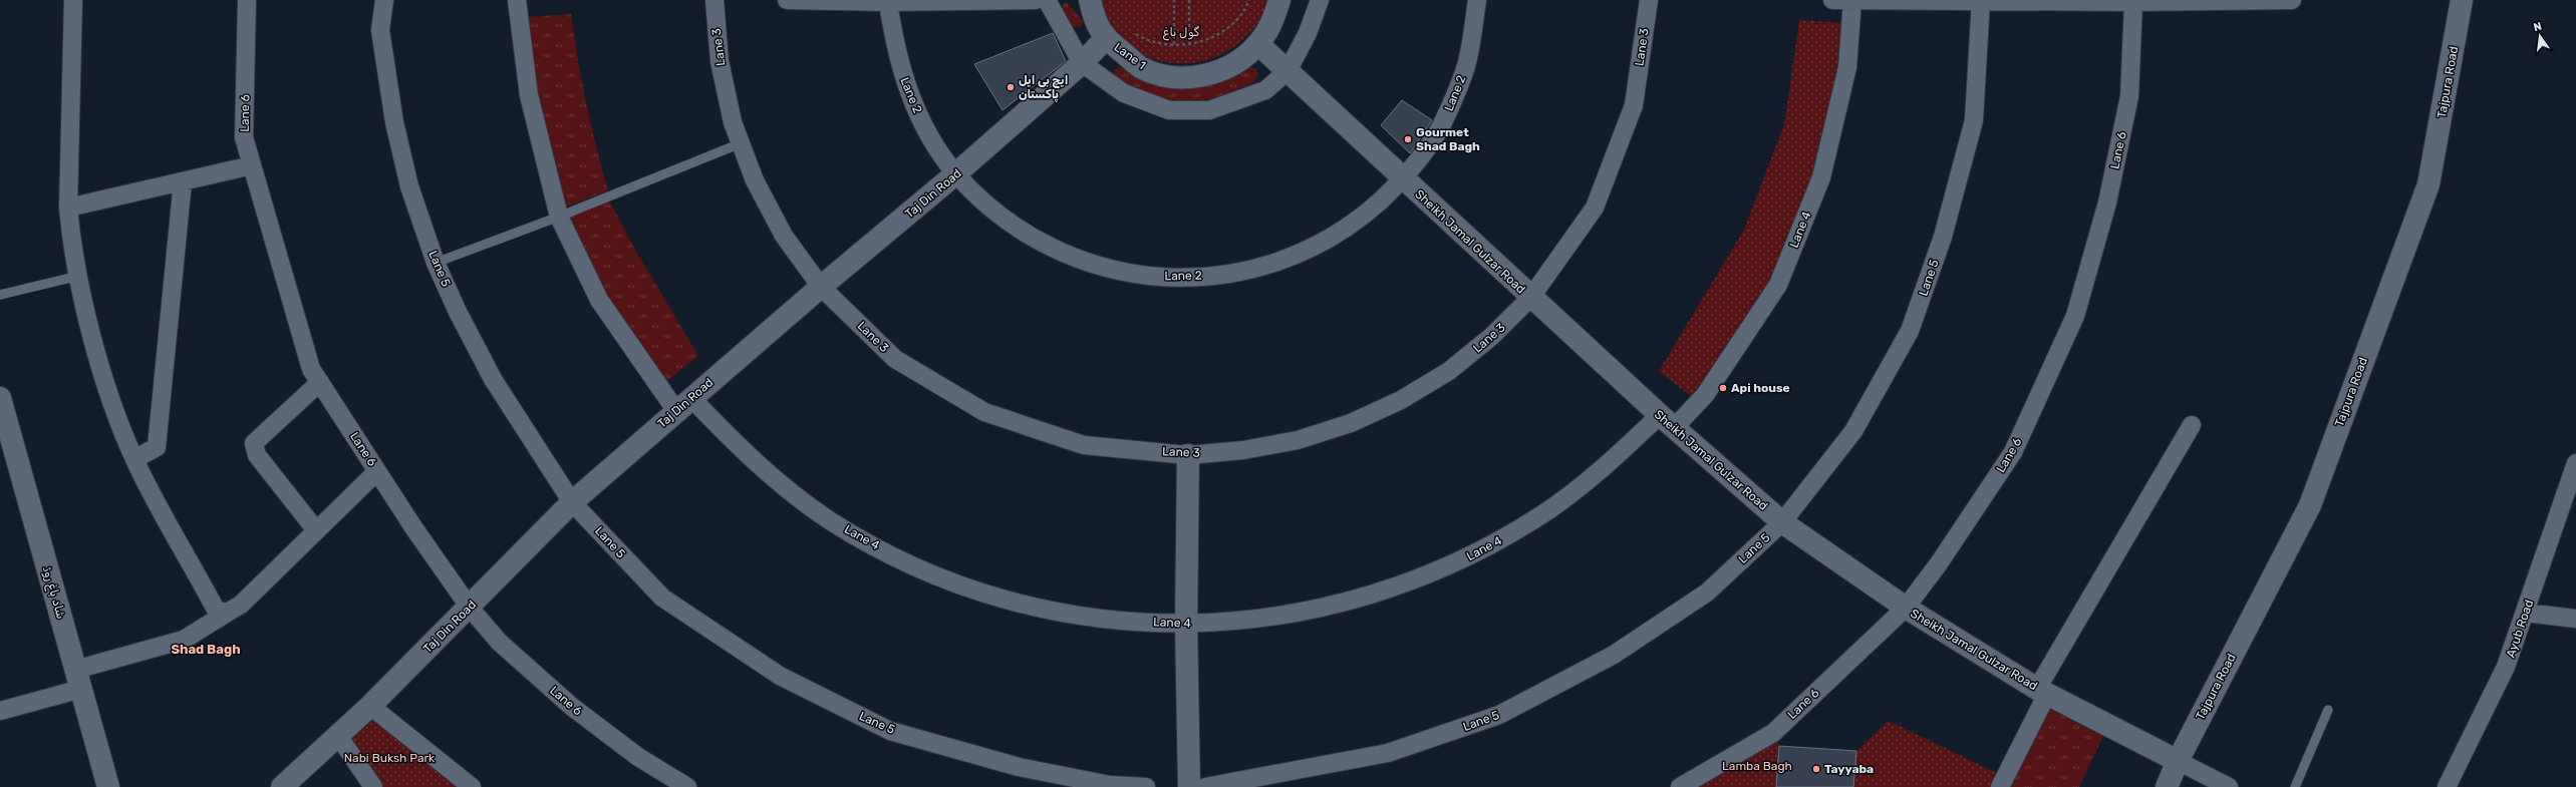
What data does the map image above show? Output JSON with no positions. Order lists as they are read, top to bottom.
{
  "streets": {
    "main road": [
      "Lane 1",
      "Tajpura Road",
      "Taj Din Road",
      "Sheikh Jamal Gulzar Road",
      "شاد باغ روڈ"
    ],
    "street": [
      "Lane 3",
      "Lane 2",
      "Lane 6",
      "Lane 4",
      "Lane 5",
      "Ayub Road"
    ]
  },
  "crossings": [
    ["Lane 3", "Taj Din Road"],
    ["Lane 3", "Sheikh Jamal Gulzar Road"],
    ["Lane 1", "Taj Din Road"],
    ["Lane 1", "Sheikh Jamal Gulzar Road"],
    ["Tajpura Road", "Sheikh Jamal Gulzar Road"],
    ["Lane 2", "Taj Din Road"],
    ["Lane 2", "Sheikh Jamal Gulzar Road"],
    ["Lane 6", "Taj Din Road"],
    ["Lane 6", "Sheikh Jamal Gulzar Road"],
    ["Taj Din Road", "Lane 4"],
    ["Taj Din Road", "Lane 5"],
    ["Lane 4", "Sheikh Jamal Gulzar Road"],
    ["Sheikh Jamal Gulzar Road", "Lane 5"]
  ],
  "districts": ["Shad Bagh"],
  "parks": ["گول باغ", "Nabi Buksh Park", "Lamba Bagh"],
  "places": [
    "ایچ بی ایل پاکستان",
    "Gourmet Shad Bagh",
    "Api house",
    "Tayyaba"
  ],
  "north": "top"
}
